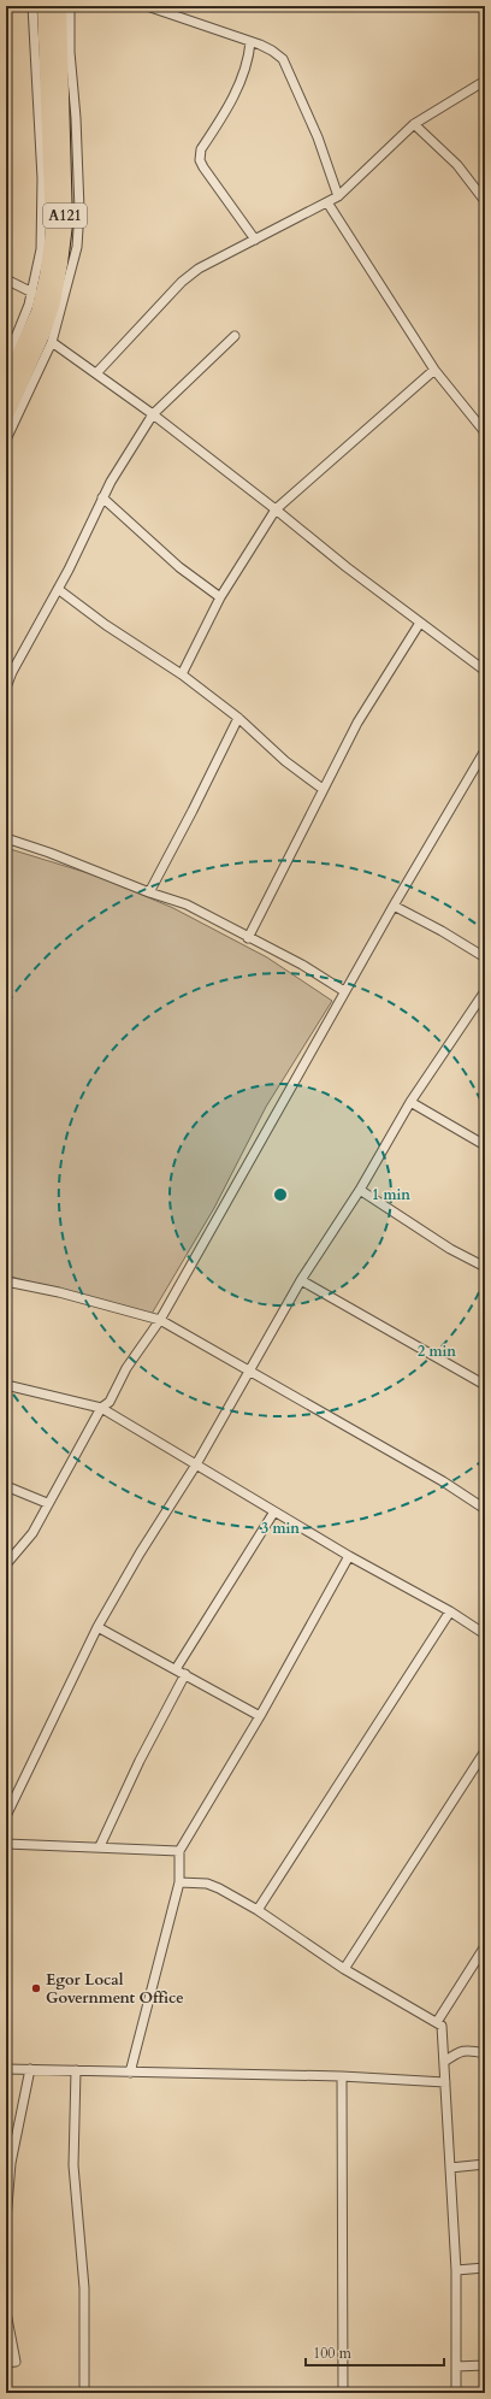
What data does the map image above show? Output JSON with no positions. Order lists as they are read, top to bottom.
{
  "streets": {
    "highway": ["A121"]
  },
  "places": ["Egor Local Government Office"],
  "scale_bar": "100 m",
  "rings": ["1 min", "2 min", "3 min"]
}
